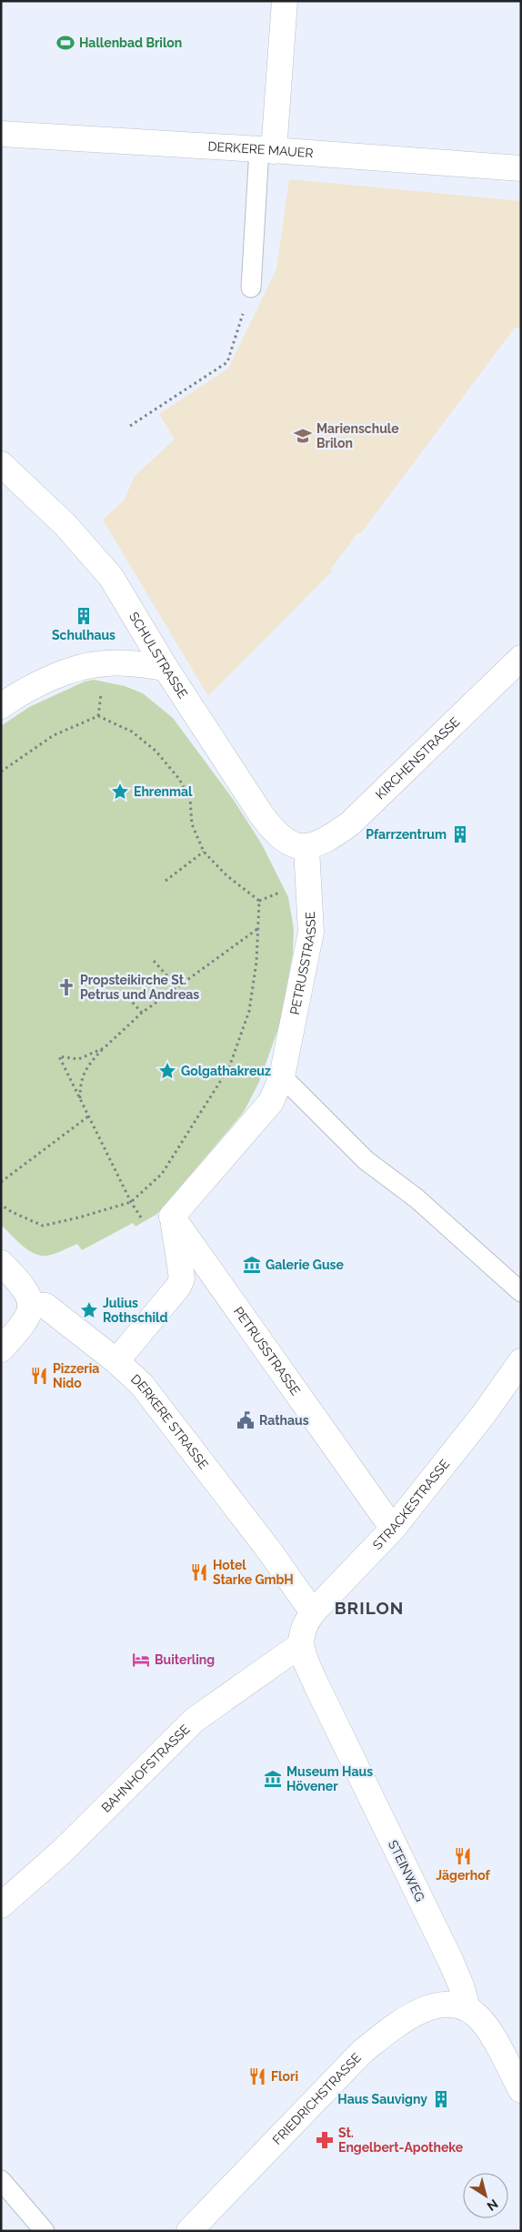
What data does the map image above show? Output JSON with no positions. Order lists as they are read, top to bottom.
{
  "streets": {
    "street": [
      "DERKERE MAUER",
      "SCHULSTRASSE",
      "KIRCHENSTRASSE",
      "PETRUSSTRASSE",
      "DERKERE STRASSE",
      "STRACKESTRASSE",
      "BAHNHOFSTRASSE",
      "STEINWEG",
      "FRIEDRICHSTRASSE"
    ]
  },
  "crossings": [
    ["SCHULSTRASSE", "KIRCHENSTRASSE"],
    ["SCHULSTRASSE", "PETRUSSTRASSE"],
    ["KIRCHENSTRASSE", "PETRUSSTRASSE"],
    ["PETRUSSTRASSE", "STRACKESTRASSE"],
    ["DERKERE STRASSE", "STRACKESTRASSE"],
    ["STRACKESTRASSE", "BAHNHOFSTRASSE"],
    ["STRACKESTRASSE", "STEINWEG"],
    ["BAHNHOFSTRASSE", "STEINWEG"],
    ["STEINWEG", "FRIEDRICHSTRASSE"]
  ],
  "districts": ["BRILON"],
  "places": {
    "sports": ["Hallenbad Brilon"],
    "school or university": ["Marienschule Brilon"],
    "building": ["Schulhaus", "Pfarrzentrum", "Haus Sauvigny"],
    "place": ["Ehrenmal", "Golgathakreuz", "Julius Rothschild"],
    "church": ["Propsteikirche St. Petrus und Andreas"],
    "museum": ["Galerie Guse", "Museum Haus Hövener"],
    "restaurant": [
      "Pizzeria Nido",
      "Hotel Starke GmbH",
      "Jägerhof",
      "Flori"
    ],
    "public building": ["Rathaus"],
    "hotel": ["Buiterling"],
    "pharmacy": ["St. Engelbert-Apotheke"]
  },
  "north": "bottom right"
}
